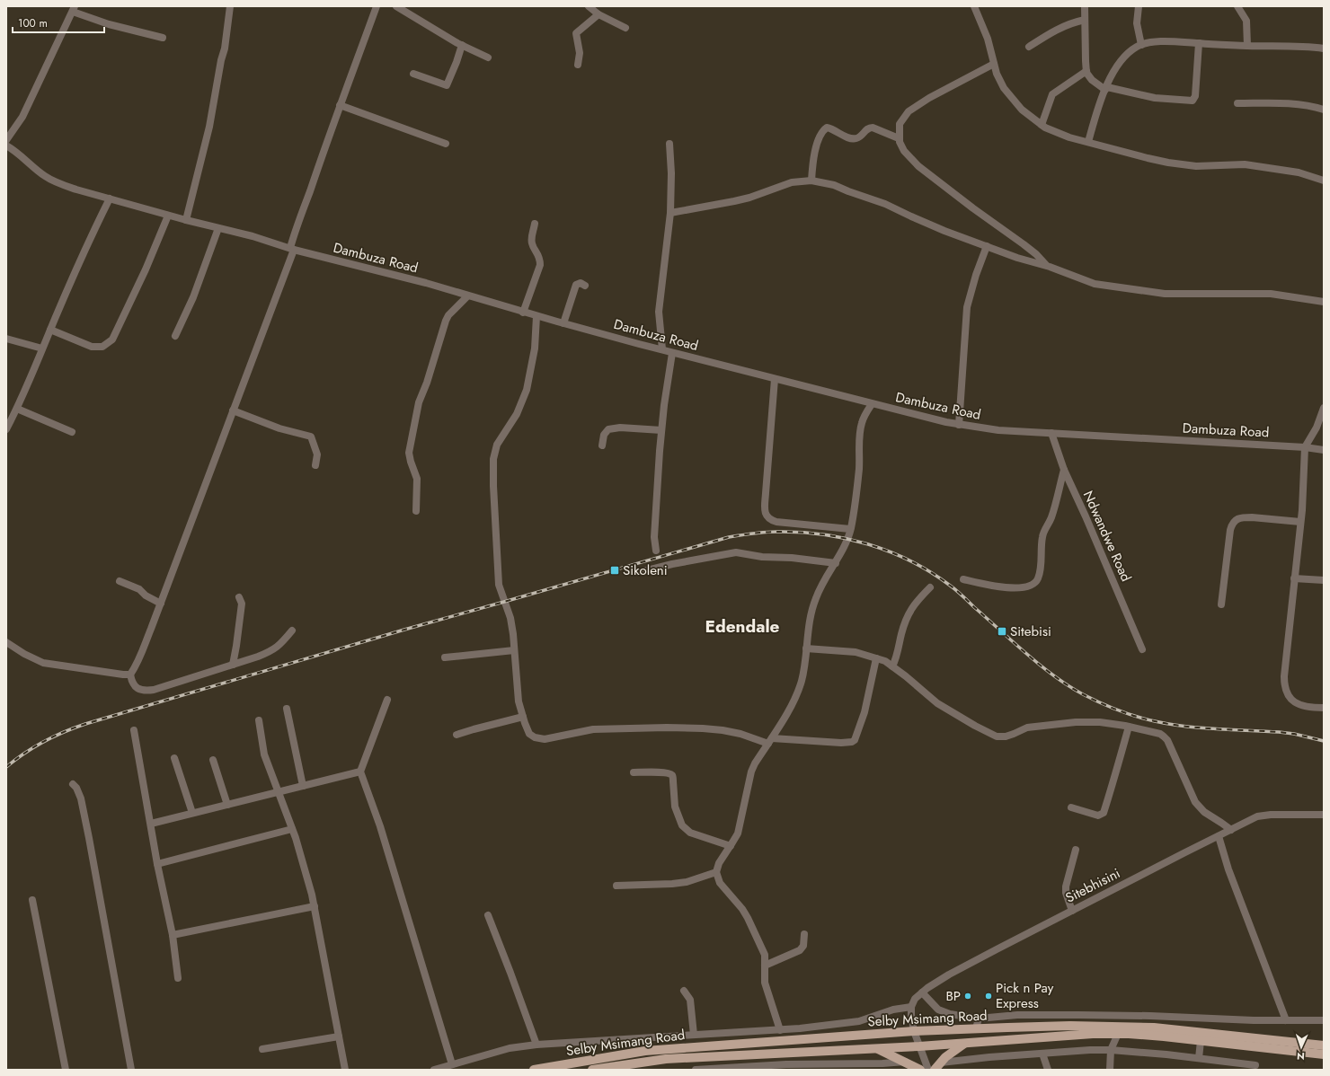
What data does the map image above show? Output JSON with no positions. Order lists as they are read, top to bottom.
{
  "streets": {
    "main road": ["Selby Msimang Road"],
    "street": ["Dambuza Road", "Ndwandwe Road", "Sitebhisini"]
  },
  "crossings": [
    ["Dambuza Road", "Ndwandwe Road"]
  ],
  "districts": ["Edendale"],
  "places": {
    "transit": ["Sikoleni", "Sitebisi"],
    "other": ["BP", "Pick n Pay Express"]
  },
  "scale_bar": "100 m",
  "north": "bottom"
}
